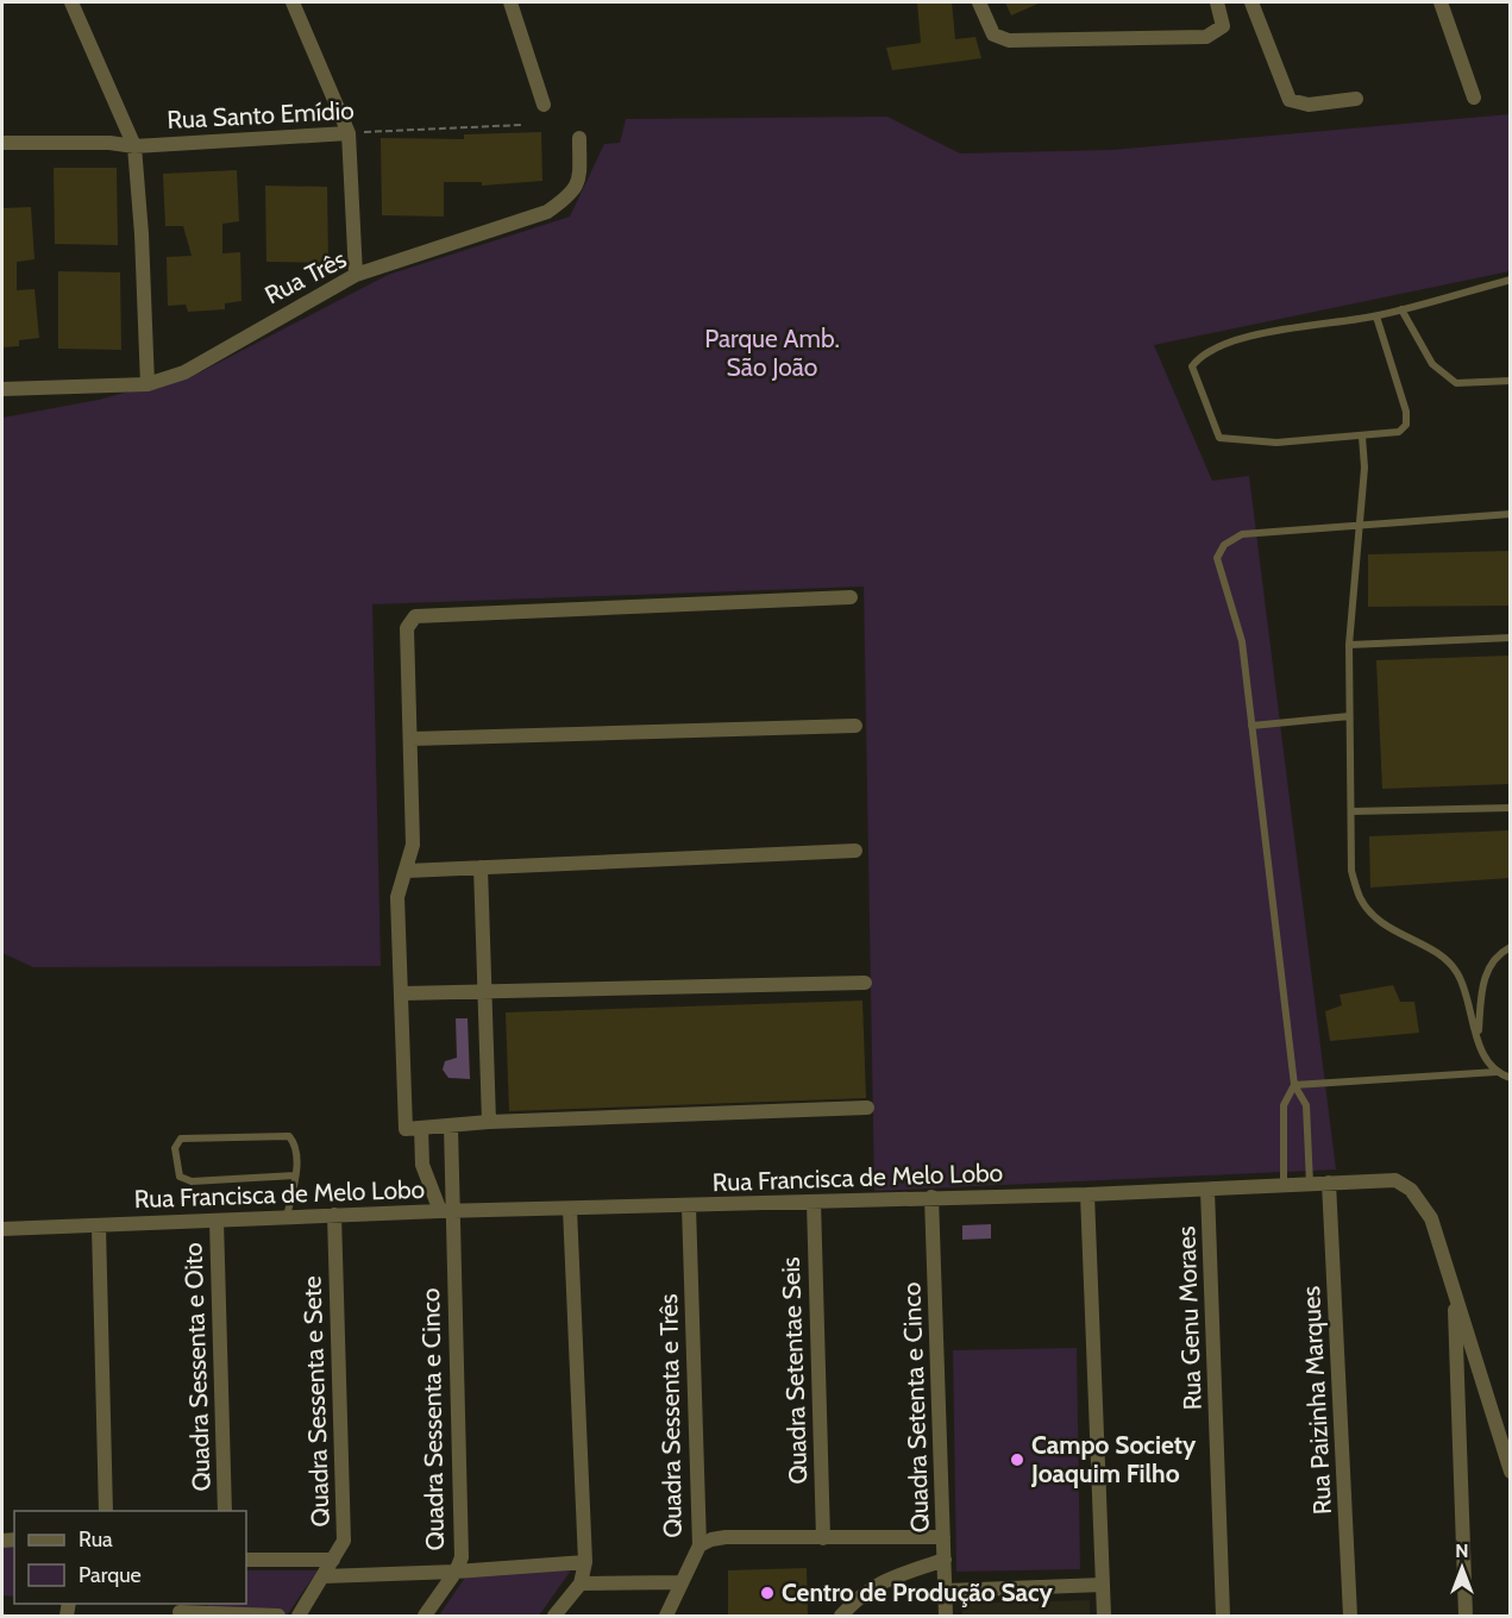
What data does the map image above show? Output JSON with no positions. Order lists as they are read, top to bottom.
{
  "streets": {
    "street": [
      "Rua Santo Emídio",
      "Rua Três",
      "Rua Francisca de Melo Lobo",
      "Rua Genu Moraes",
      "Quadra Sessenta e Oito",
      "Quadra Setentae Seis",
      "Rua Paizinha Marques",
      "Quadra Sessenta e Sete",
      "Quadra Setenta e Cinco",
      "Quadra Sessenta e Três",
      "Quadra Sessenta e Cinco"
    ]
  },
  "crossings": [
    ["Rua Francisca de Melo Lobo", "Rua Genu Moraes"],
    ["Rua Francisca de Melo Lobo", "Quadra Sessenta e Oito"],
    ["Rua Francisca de Melo Lobo", "Quadra Setentae Seis"],
    ["Rua Francisca de Melo Lobo", "Rua Paizinha Marques"],
    ["Rua Francisca de Melo Lobo", "Quadra Sessenta e Sete"],
    ["Rua Francisca de Melo Lobo", "Quadra Setenta e Cinco"],
    ["Rua Francisca de Melo Lobo", "Quadra Sessenta e Três"],
    ["Rua Francisca de Melo Lobo", "Quadra Sessenta e Cinco"]
  ],
  "parks": ["Parque Amb. São João"],
  "places": ["Campo Society Joaquim Filho", "Centro de Produção Sacy"],
  "legend": ["Rua", "Parque"],
  "north": "top"
}
